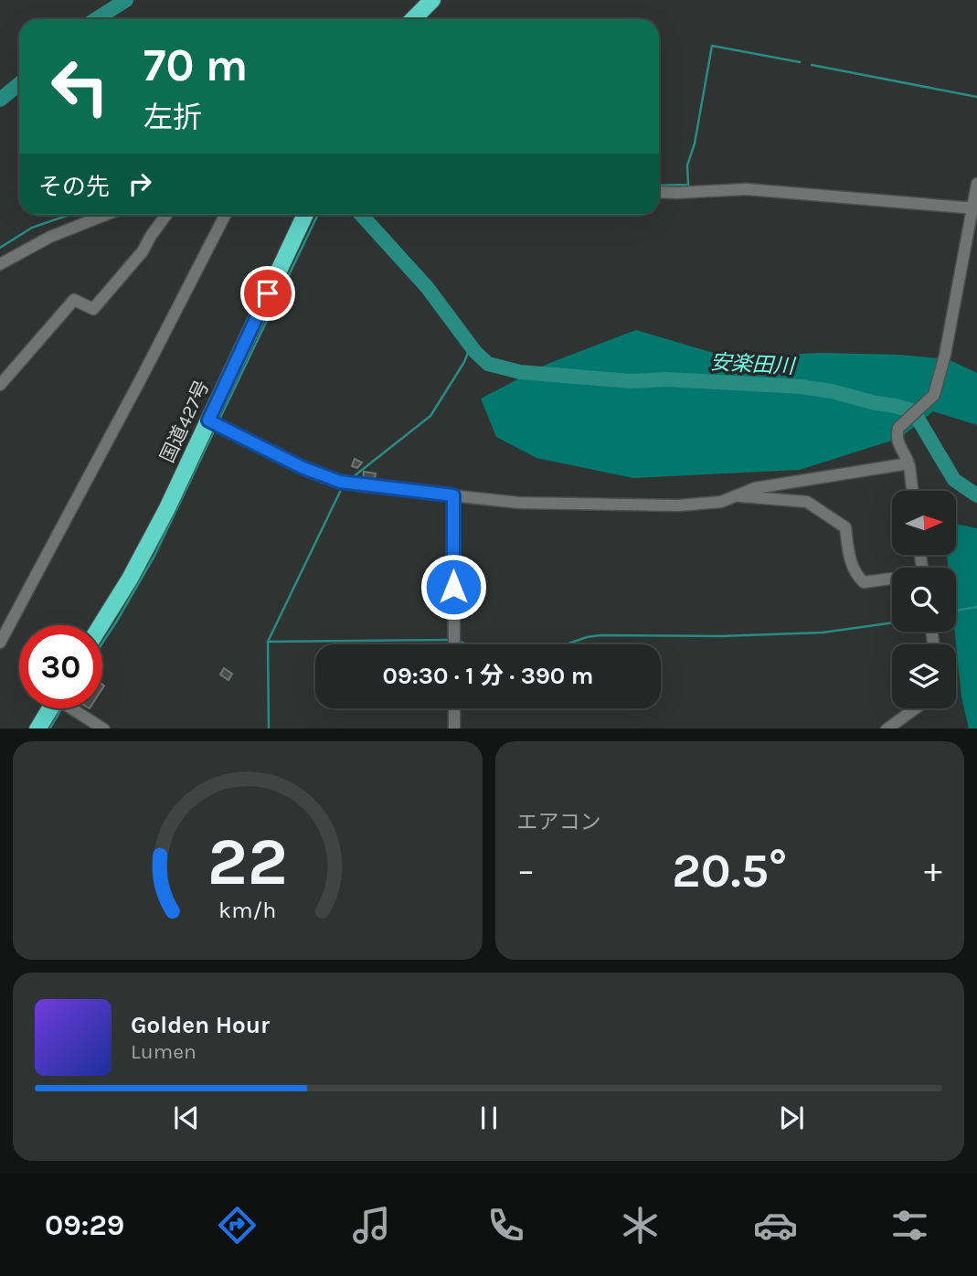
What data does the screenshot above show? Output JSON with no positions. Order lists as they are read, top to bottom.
{
  "streets": {
    "highway": ["国道427号"]
  },
  "water": ["安楽田川"],
  "north": "right",
  "page": {
    "turn": ["70 m", "左折"],
    "then": "その先",
    "limit": "30",
    "trip": "09:30 · 1 分 · 390 m",
    "tile": "エアコン",
    "heat": ["−", "20.5°", "+"],
    "song": ["Golden Hour", "Lumen"],
    "tabs": "09:29",
    "gauge": ["22", "km/h"]
  }
}
